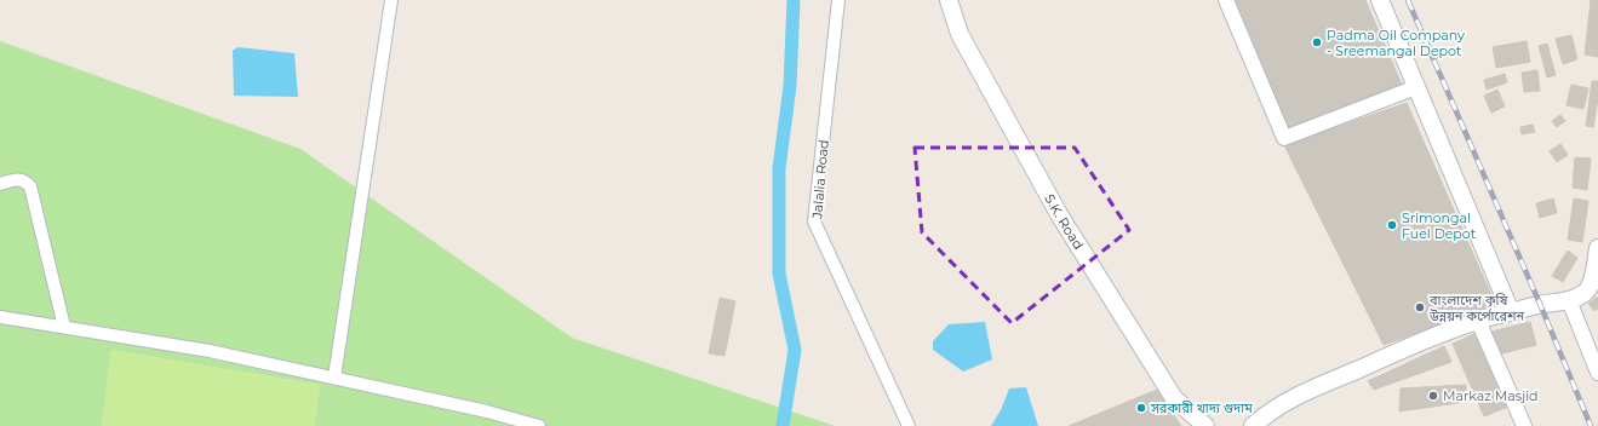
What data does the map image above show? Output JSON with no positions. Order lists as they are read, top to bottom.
{
  "streets": {
    "main road": ["S.K. Road"],
    "street": ["Jalalia Road"]
  },
  "places": [
    "Padma Oil Company - Sreemangal Depot",
    "Srimongal Fuel Depot",
    "বাংলাদেশ কৃষি উন্নয়ন কর্পোরেশন",
    "Markaz Masjid",
    "সরকারী খাদ্য গুদাম"
  ]
}
